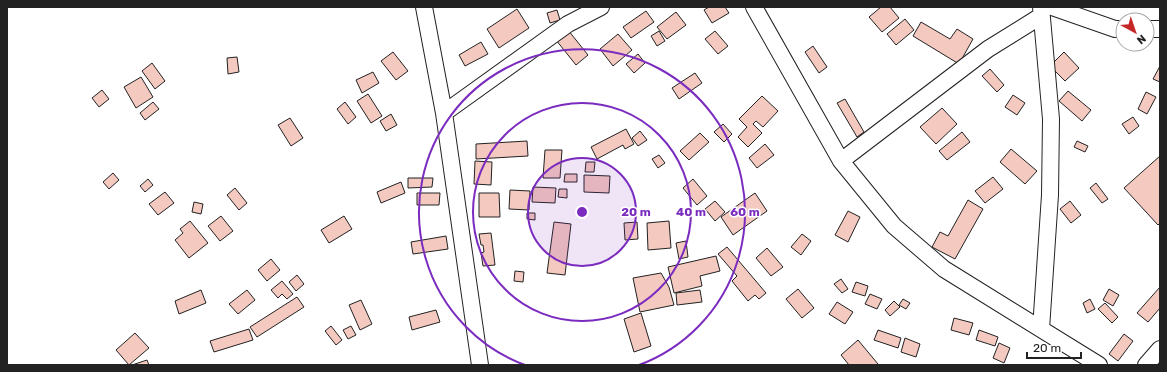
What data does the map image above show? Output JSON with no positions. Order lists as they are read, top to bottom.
{
  "scale_bar": "20 m",
  "north": "bottom right",
  "rings": ["20 m", "40 m", "60 m"]
}
